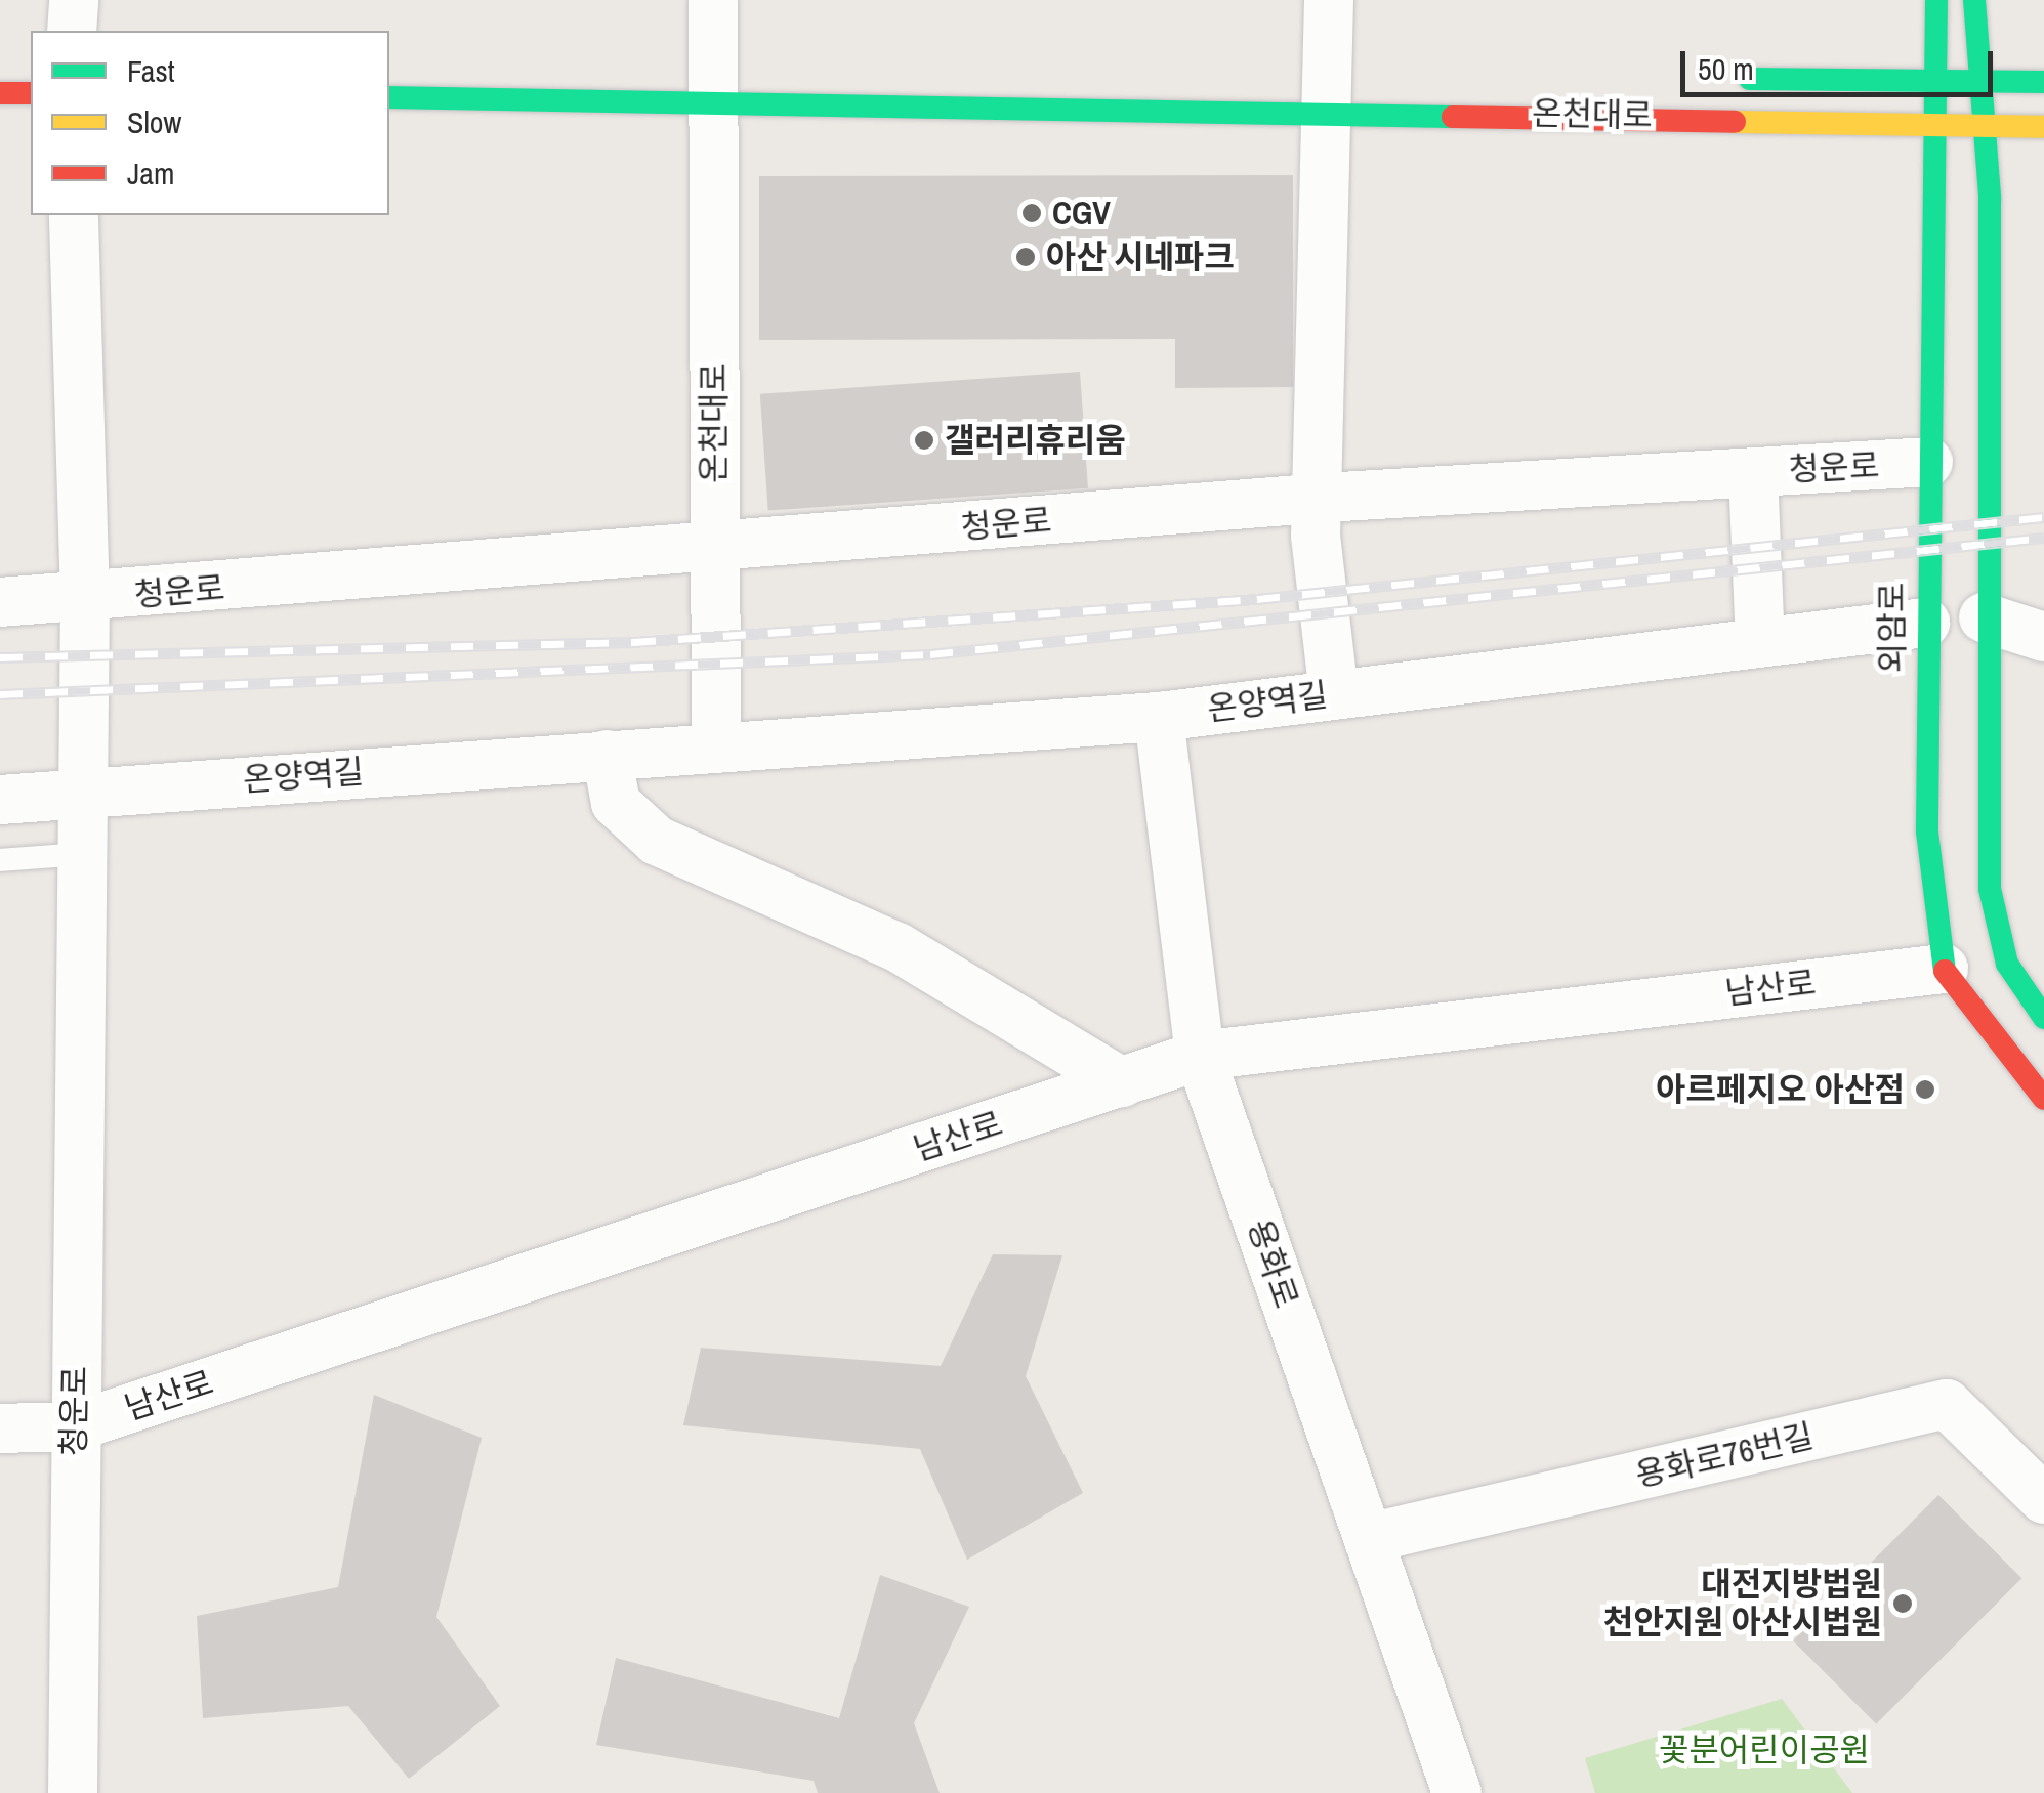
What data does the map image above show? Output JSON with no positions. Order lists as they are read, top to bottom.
{
  "streets": {
    "main road": ["온천대로", "외암로"],
    "street": [
      "청운로",
      "온양역길",
      "남산로",
      "용화로",
      "용화로76번길"
    ]
  },
  "crossings": [
    ["온천대로", "청운로"],
    ["온천대로", "외암로"],
    ["온천대로", "온양역길"],
    ["청운로", "외암로"],
    ["청운로", "온양역길"],
    ["청운로", "남산로"],
    ["외암로", "온양역길"],
    ["외암로", "남산로"],
    ["온양역길", "용화로"],
    ["남산로", "용화로"],
    ["용화로", "용화로76번길"]
  ],
  "parks": ["꽃분어린이공원"],
  "places": [
    "CGV",
    "아산 시네파크",
    "갤러리휴리움",
    "아르페지오 아산점",
    "대전지방법원 천안지원 아산시법원"
  ],
  "legend": ["Fast", "Slow", "Jam"],
  "scale_bar": "50 m"
}
